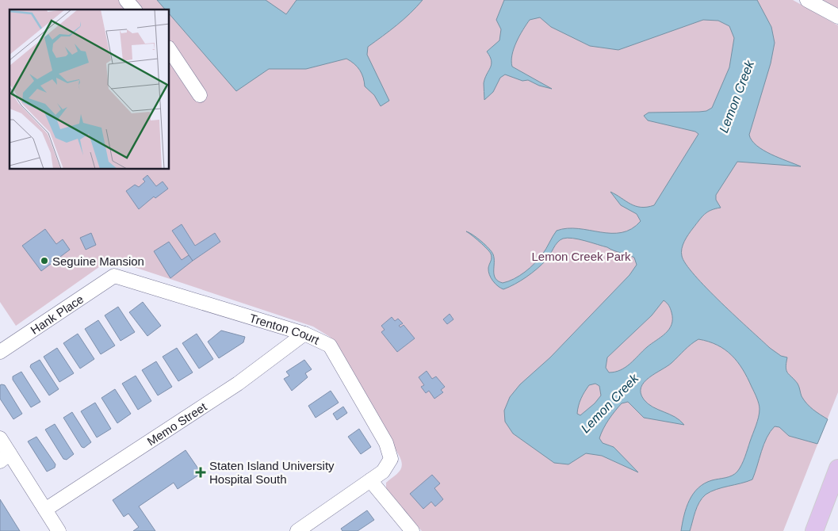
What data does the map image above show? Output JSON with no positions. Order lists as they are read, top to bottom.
{
  "streets": {
    "street": ["Hank Place", "Trenton Court", "Memo Street"]
  },
  "crossings": [
    ["Hank Place", "Trenton Court"],
    ["Trenton Court", "Memo Street"]
  ],
  "water": ["Lemon Creek"],
  "parks": ["Lemon Creek Park"],
  "places": {
    "other": ["Seguine Mansion"],
    "health": ["Staten Island University Hospital South"]
  }
}
